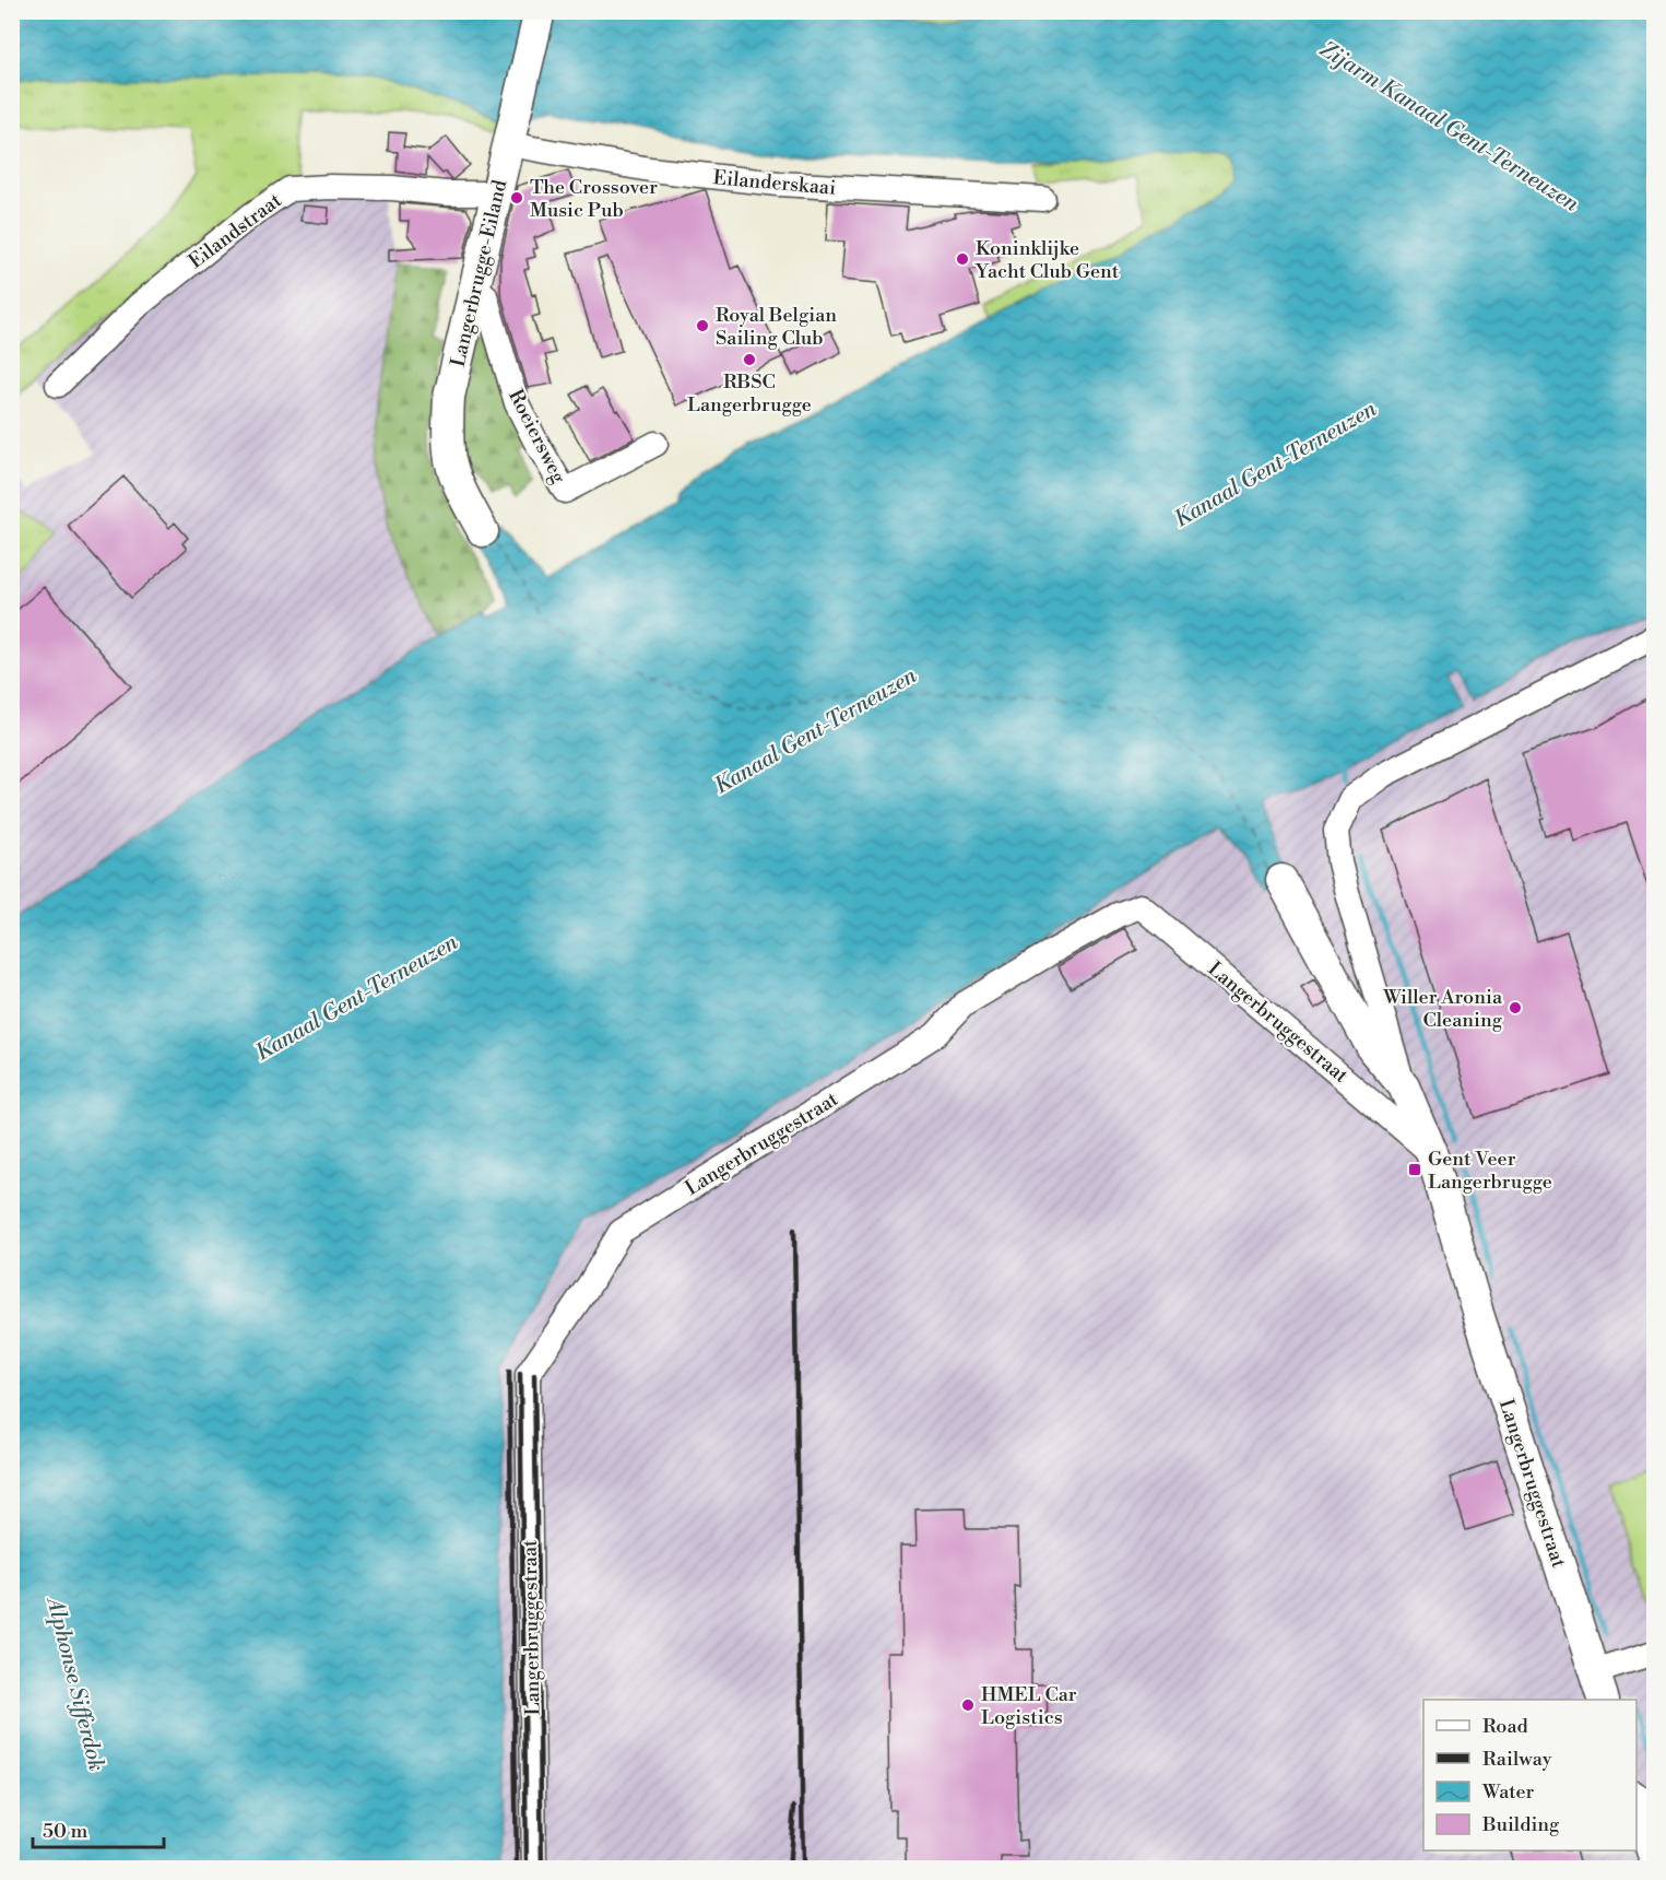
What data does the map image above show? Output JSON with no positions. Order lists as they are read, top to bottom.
{
  "streets": {
    "main road": ["Langerbrugge-Eiland", "Langerbruggestraat"],
    "street": ["Eilanderskaai", "Eilandstraat", "Roeiersweg"]
  },
  "crossings": [
    ["Eilanderskaai", "Langerbrugge-Eiland"],
    ["Eilandstraat", "Langerbrugge-Eiland"],
    ["Langerbrugge-Eiland", "Roeiersweg"]
  ],
  "water": ["Zijarm Kanaal Gent-Terneuzen", "Kanaal Gent-Terneuzen", "Alphonse Sifferdok"],
  "places": {
    "other": [
      "The Crossover Music Pub",
      "Koninklijke Yacht Club Gent",
      "Royal Belgian Sailing Club",
      "RBSC Langerbrugge",
      "Willer Aronia Cleaning",
      "HMEL Car Logistics"
    ],
    "transit": ["Gent Veer Langerbrugge"]
  },
  "legend": [
    "Road",
    "Railway",
    "Water",
    "Building"
  ],
  "scale_bar": "50 m"
}
